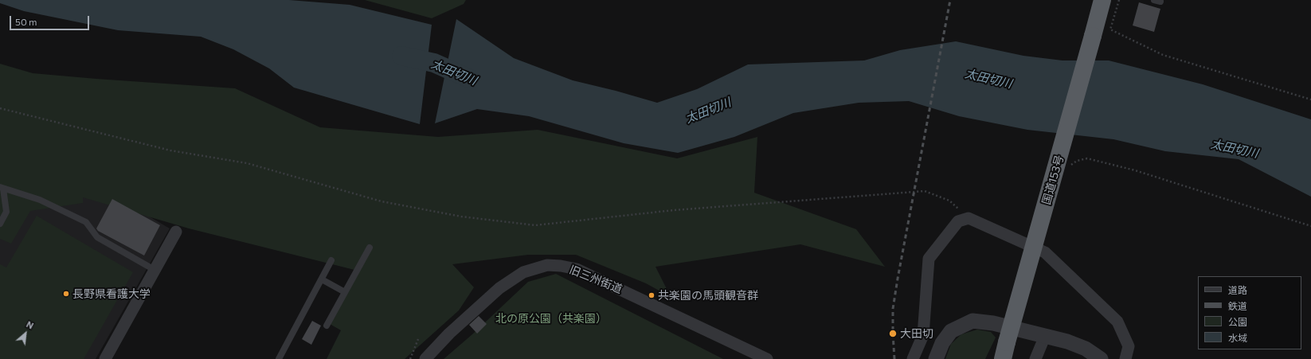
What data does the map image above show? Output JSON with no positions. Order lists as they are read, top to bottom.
{
  "streets": {
    "highway": ["国道153号"],
    "street": ["旧三州街道"]
  },
  "water": ["太田切川"],
  "parks": ["北の原公園（共楽園）"],
  "places": ["長野県看護大学", "共楽園の馬頭観音群", "大田切"],
  "legend": [
    "道路",
    "鉄道",
    "公園",
    "水域"
  ],
  "scale_bar": "50 m",
  "north": "top right"
}
